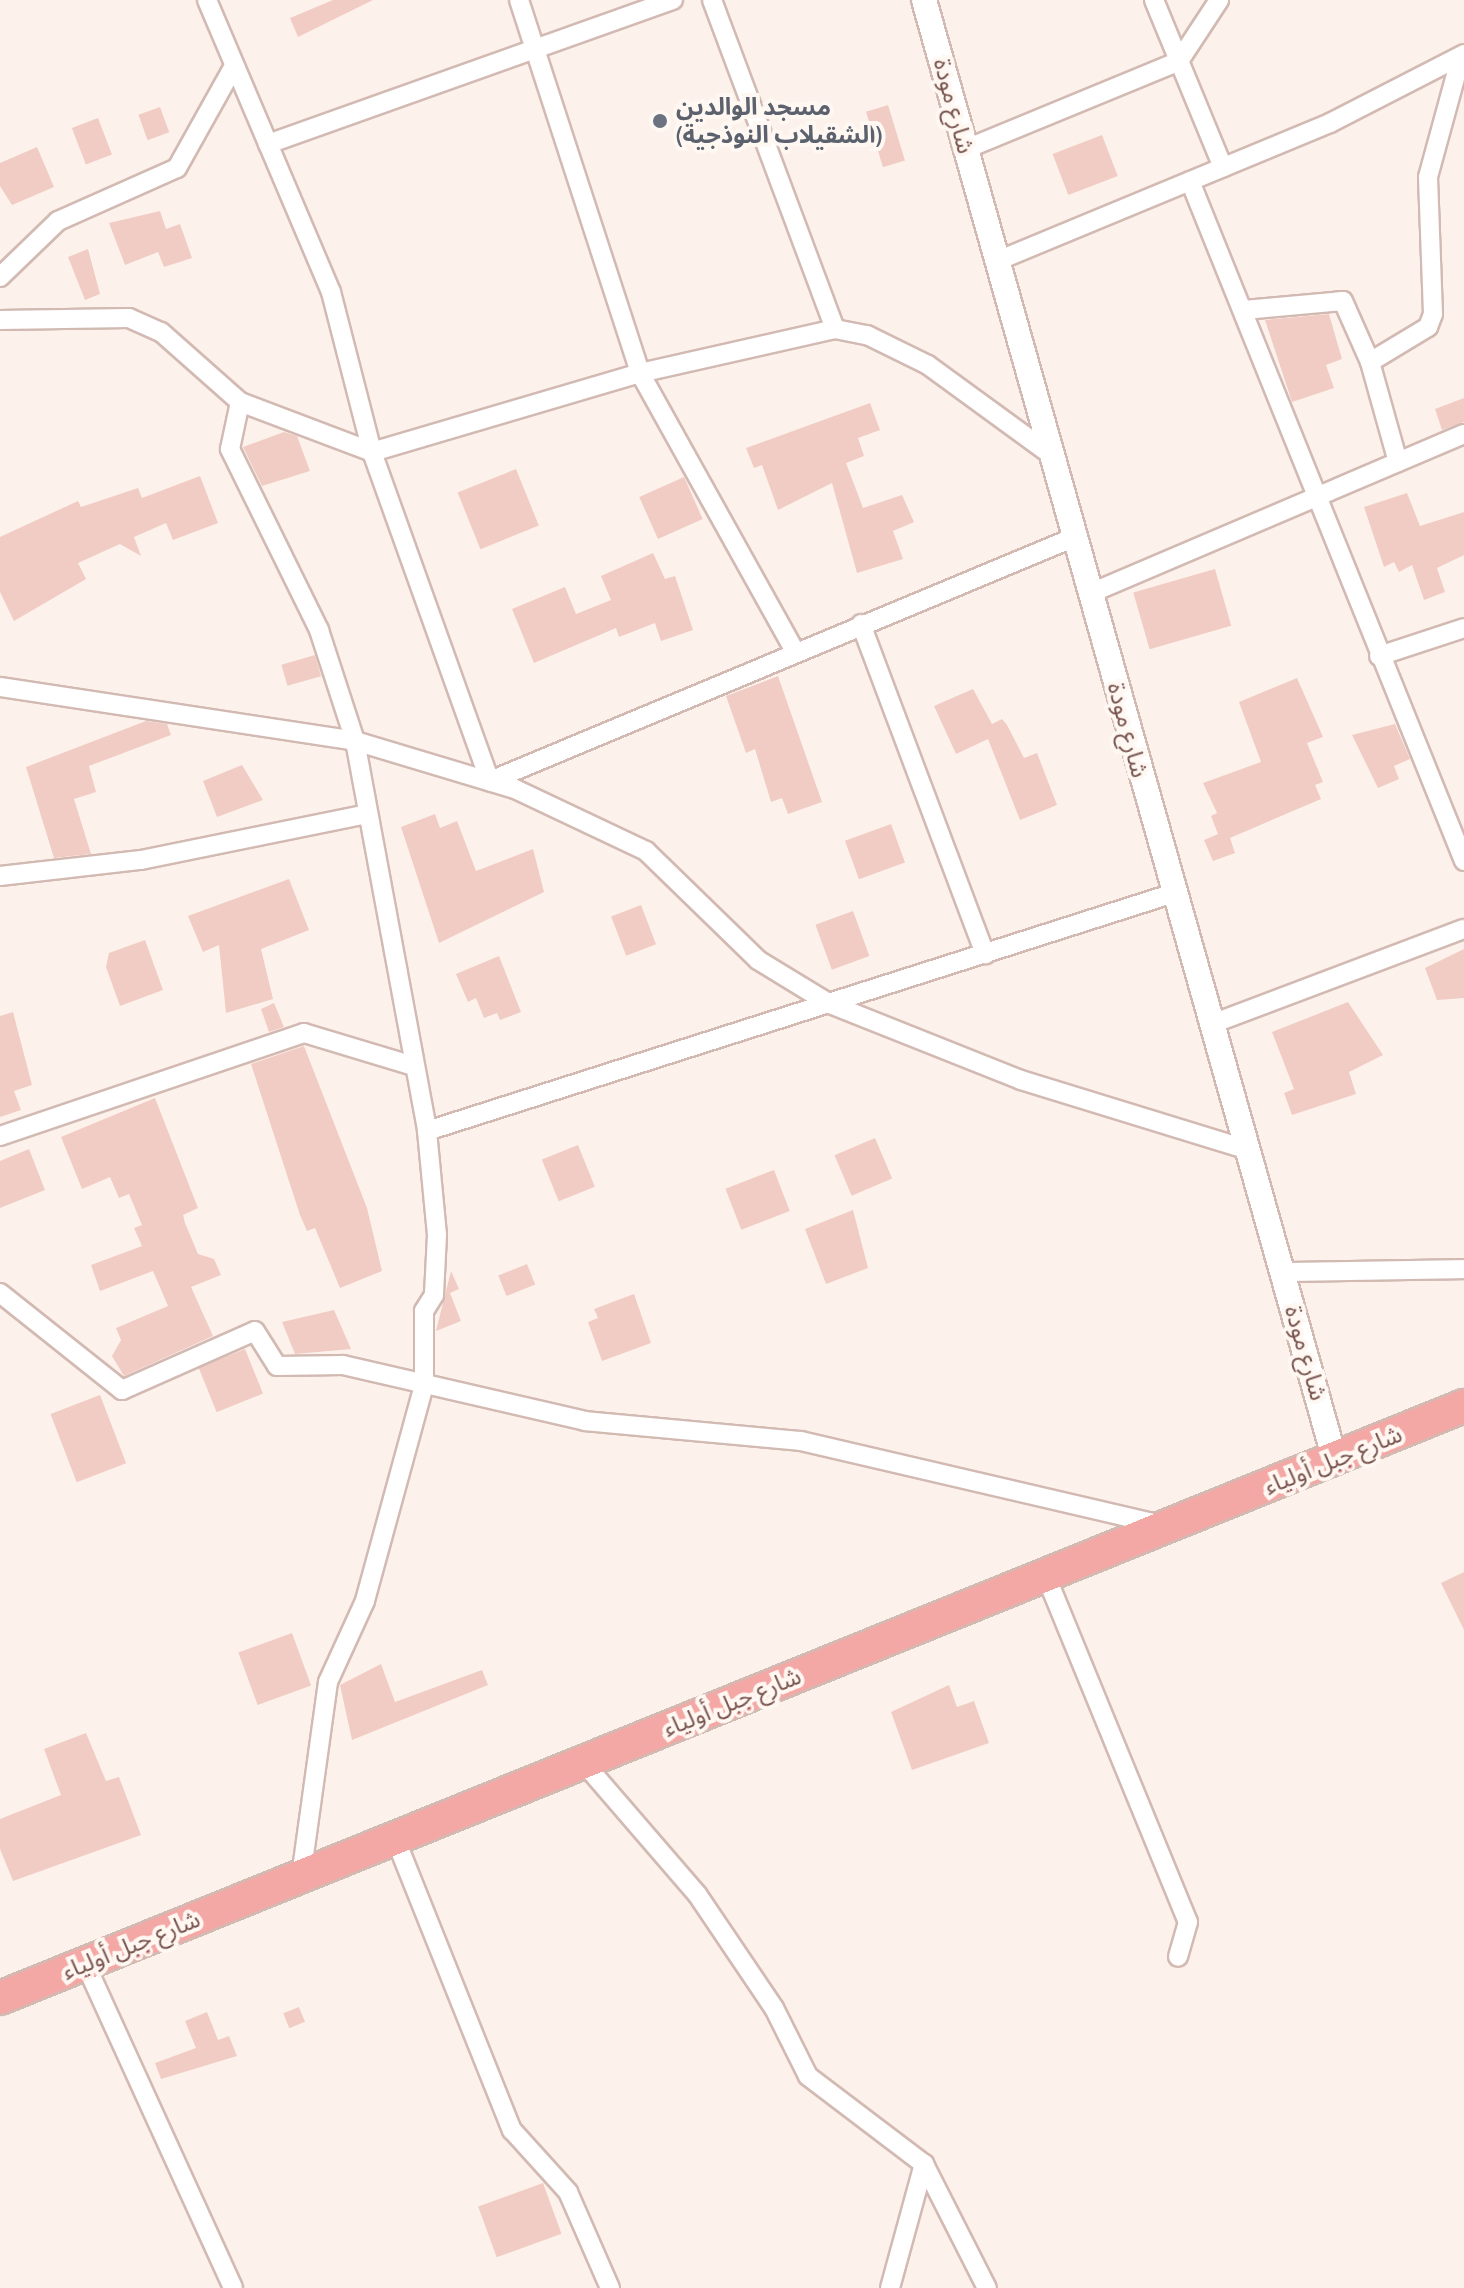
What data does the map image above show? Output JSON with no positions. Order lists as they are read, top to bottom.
{
  "streets": {
    "highway": ["شارع جبل أولياء"],
    "street": ["شارع مودة"]
  },
  "crossings": [
    ["شارع مودة", "شارع جبل أولياء"]
  ],
  "places": ["مسجد الوالدين (الشقيلاب النوذجية)"]
}
